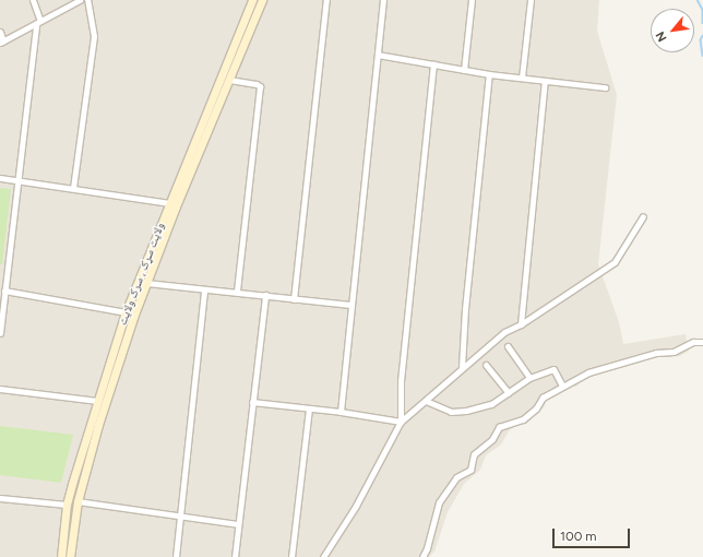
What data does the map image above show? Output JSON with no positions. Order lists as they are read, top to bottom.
{
  "streets": {
    "main road": ["ولایت سړک ، سرک ولایت"]
  },
  "scale_bar": "100 m",
  "north": "bottom left"
}
